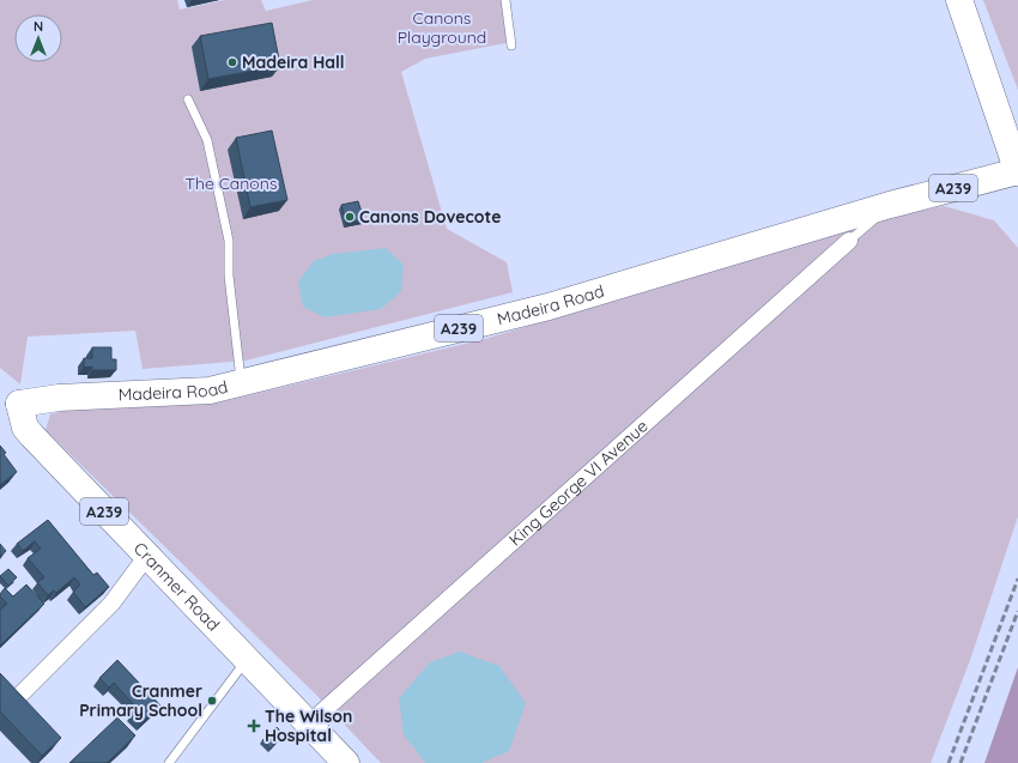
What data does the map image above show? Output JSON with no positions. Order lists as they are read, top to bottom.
{
  "streets": {
    "main road": ["A239", "Madeira Road", "Cranmer Road"],
    "street": ["King George VI Avenue"]
  },
  "crossings": [
    ["Madeira Road", "Cranmer Road"],
    ["King George VI Avenue", "Cranmer Road"]
  ],
  "parks": ["Canons Playground", "The Canons"],
  "places": {
    "other": ["Madeira Hall", "Canons Dovecote", "Cranmer Primary School"],
    "health": ["The Wilson Hospital"]
  },
  "north": "top"
}
